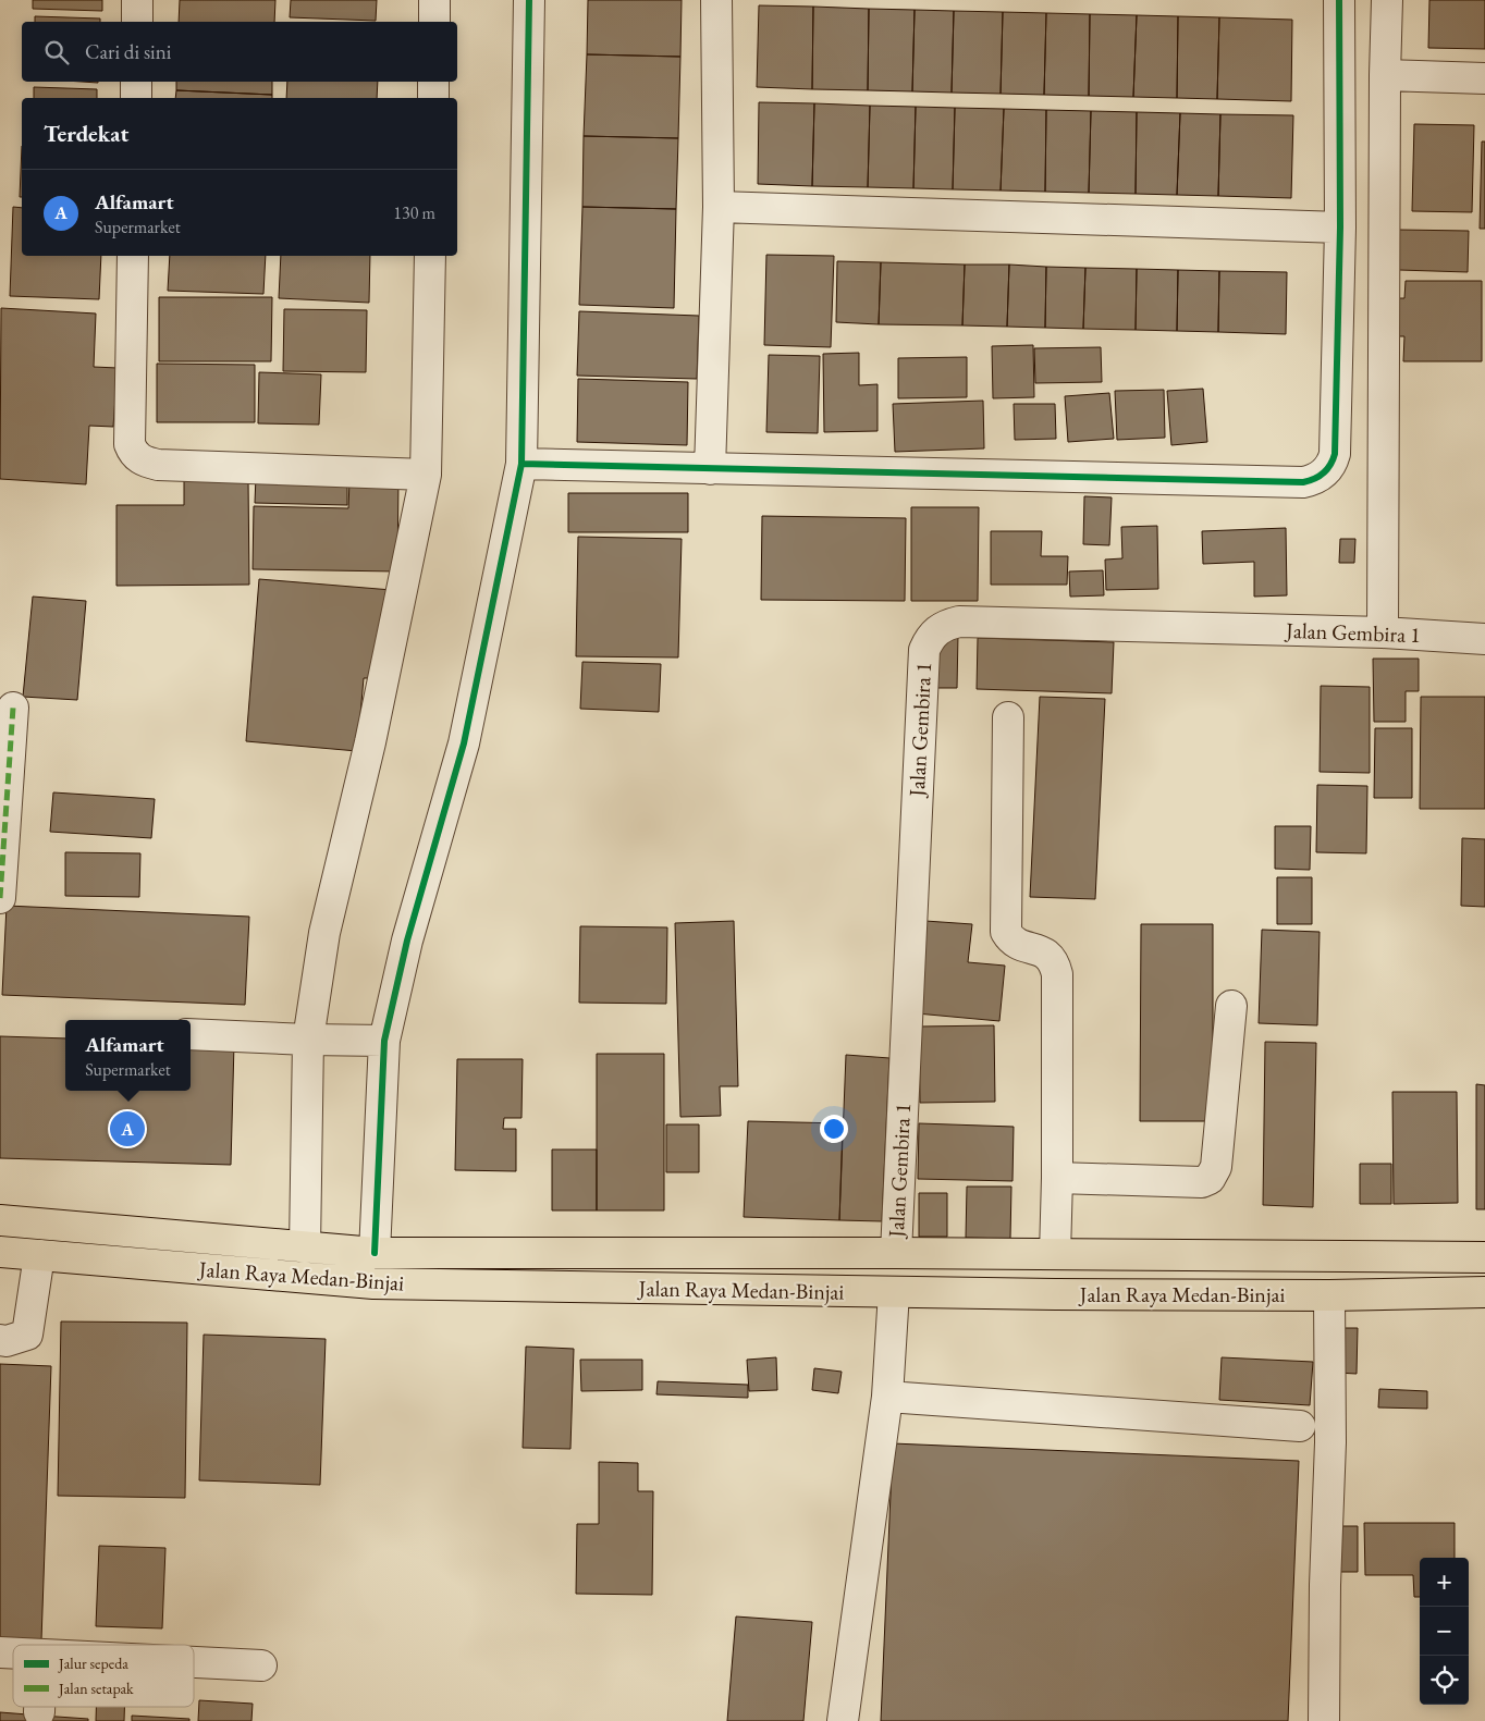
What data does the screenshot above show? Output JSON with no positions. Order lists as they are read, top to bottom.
{
  "streets": {
    "highway": ["Jalan Raya Medan-Binjai"],
    "street": ["Jalan Gembira 1"]
  },
  "crossings": [
    ["Jalan Gembira 1", "Jalan Raya Medan-Binjai"]
  ],
  "legend": ["Jalur sepeda", "Jalan setapak"],
  "page": {
    "search": "Cari di sini",
    "heading": "Terdekat",
    "list": [
      {
        "mark": "A",
        "name": "Alfamart",
        "note": "Supermarket",
        "value": "130 m"
      }
    ],
    "popup": ["Alfamart", "Supermarket"],
    "pins": "A",
    "map_buttons": ["+", "−"]
  }
}
